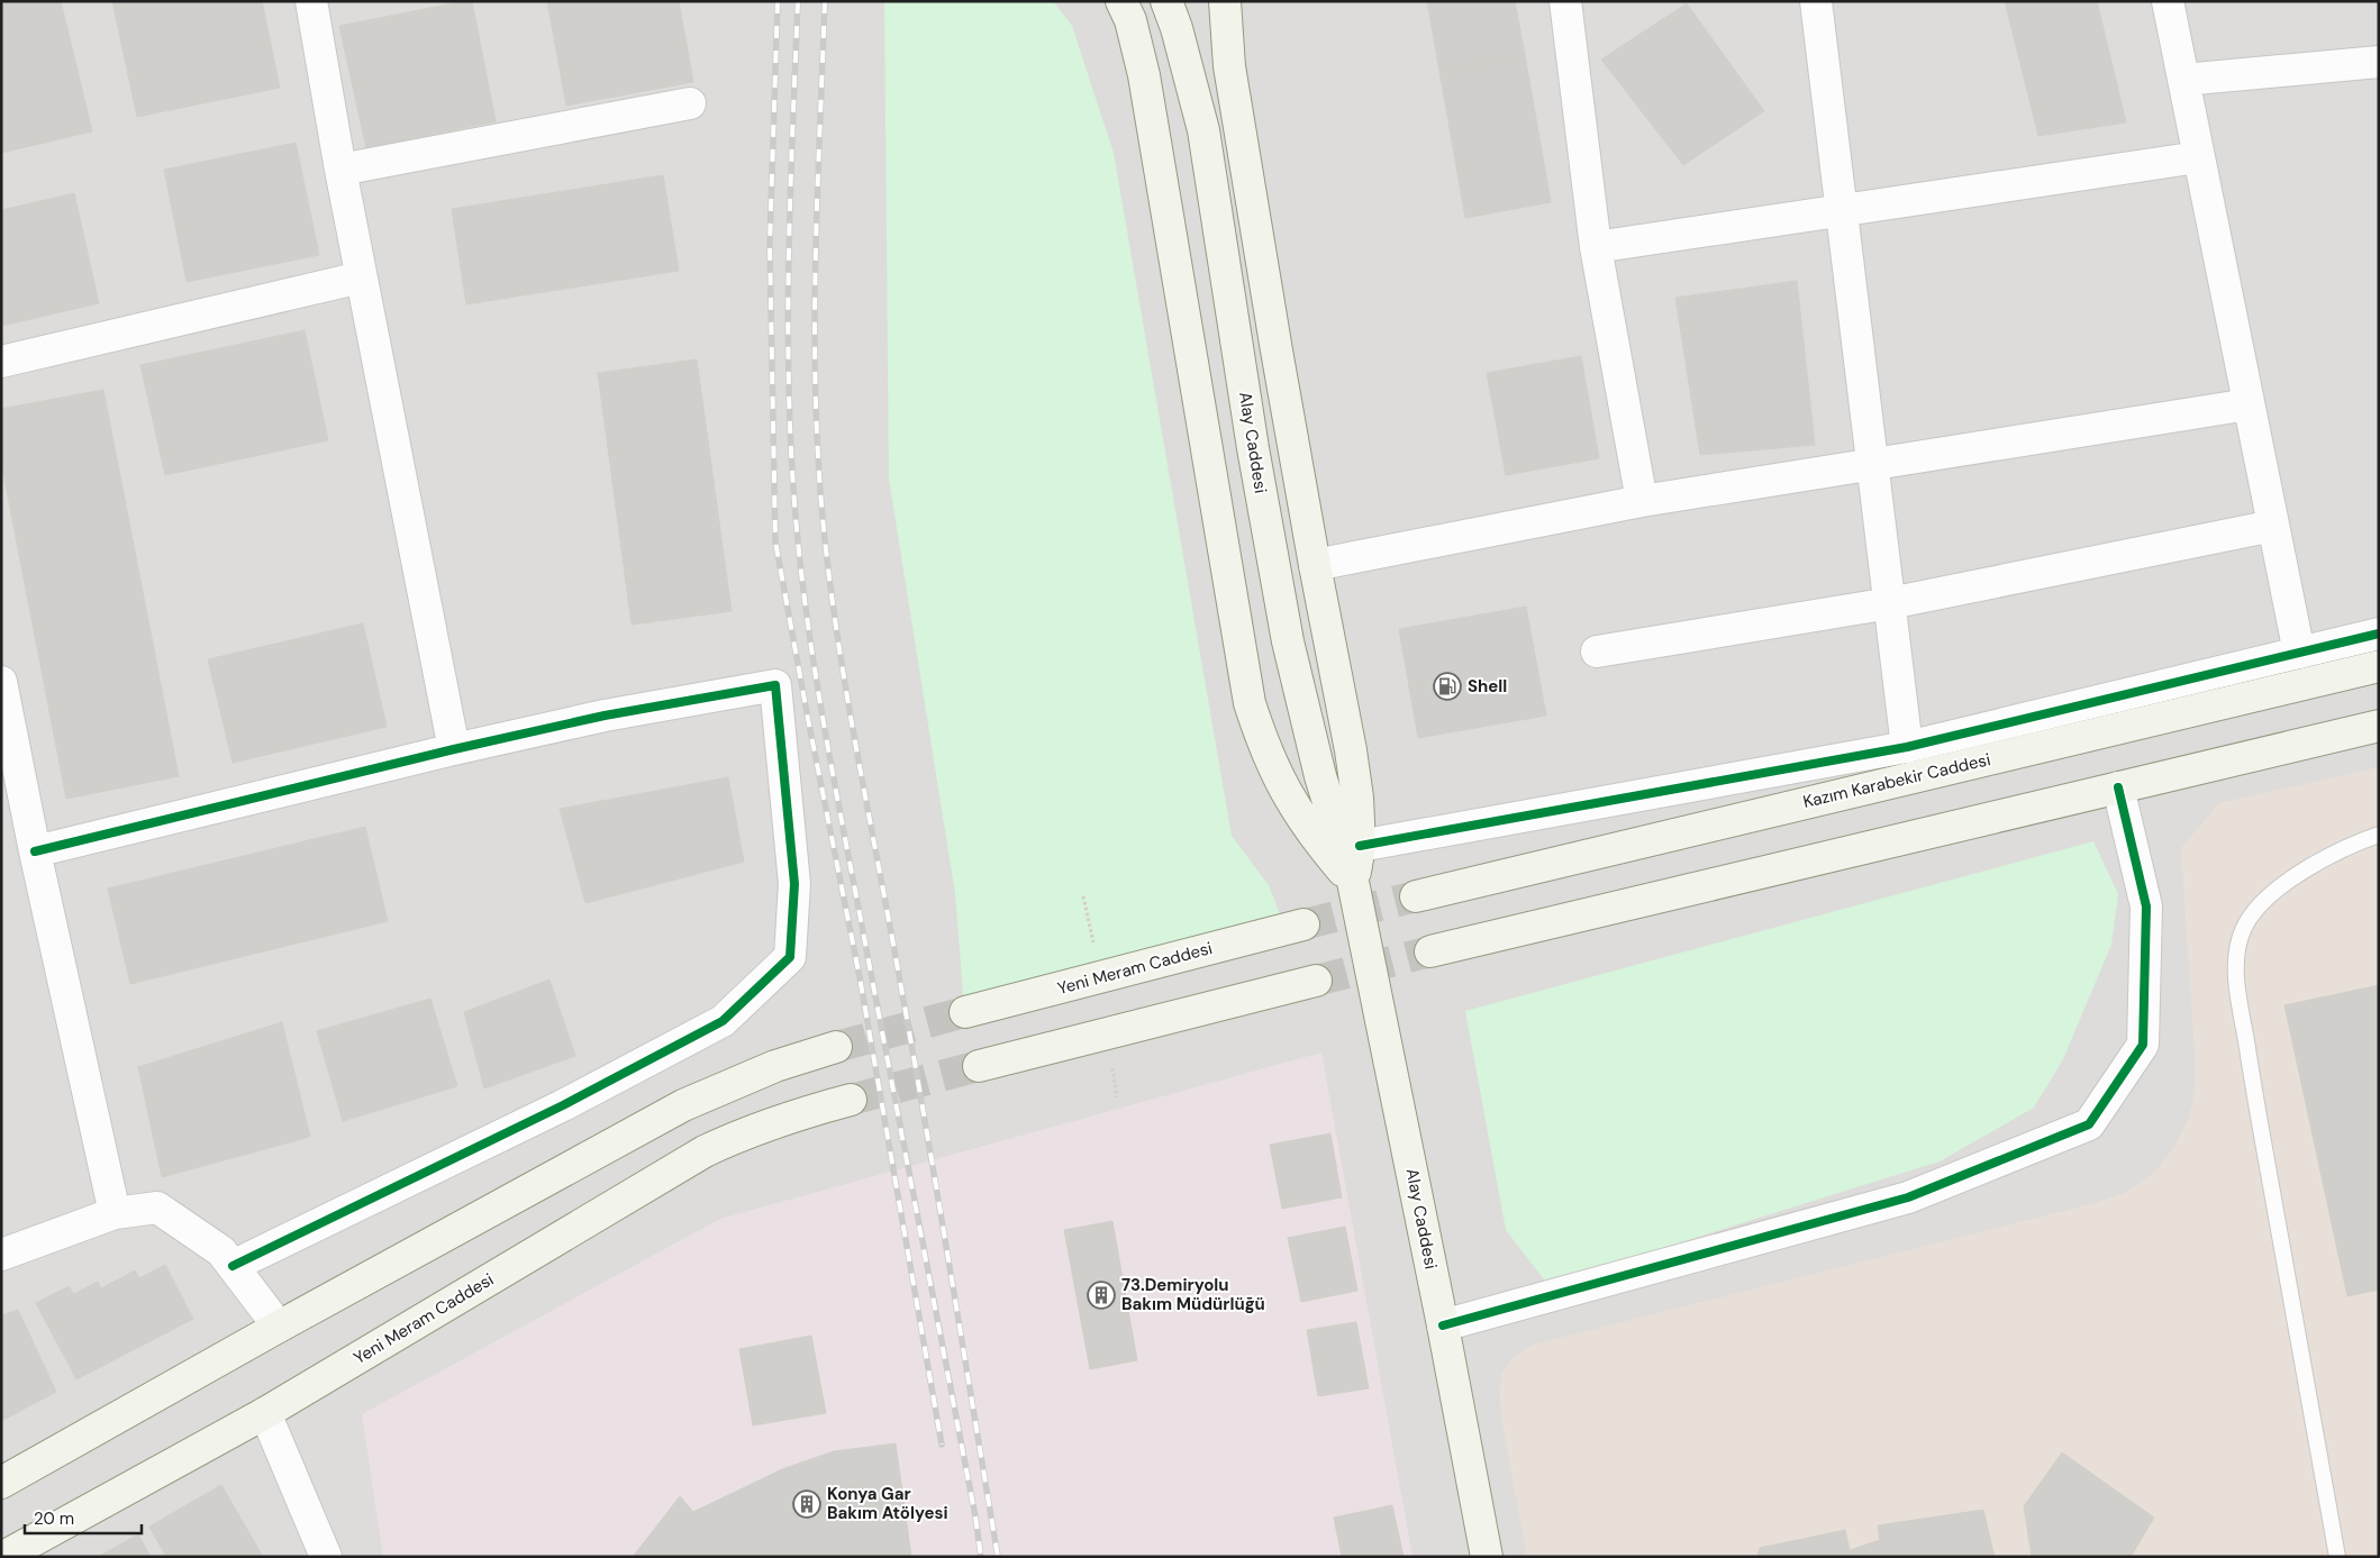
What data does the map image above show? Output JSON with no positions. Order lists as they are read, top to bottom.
{
  "streets": {
    "main road": ["Alay Caddesi", "Kazım Karabekir Caddesi", "Yeni Meram Caddesi"]
  },
  "places": {
    "fuel station": ["Shell"],
    "building": ["73.Demiryolu Bakım Müdürlüğü", "Konya Gar Bakım Atölyesi"]
  },
  "scale_bar": "20 m"
}
